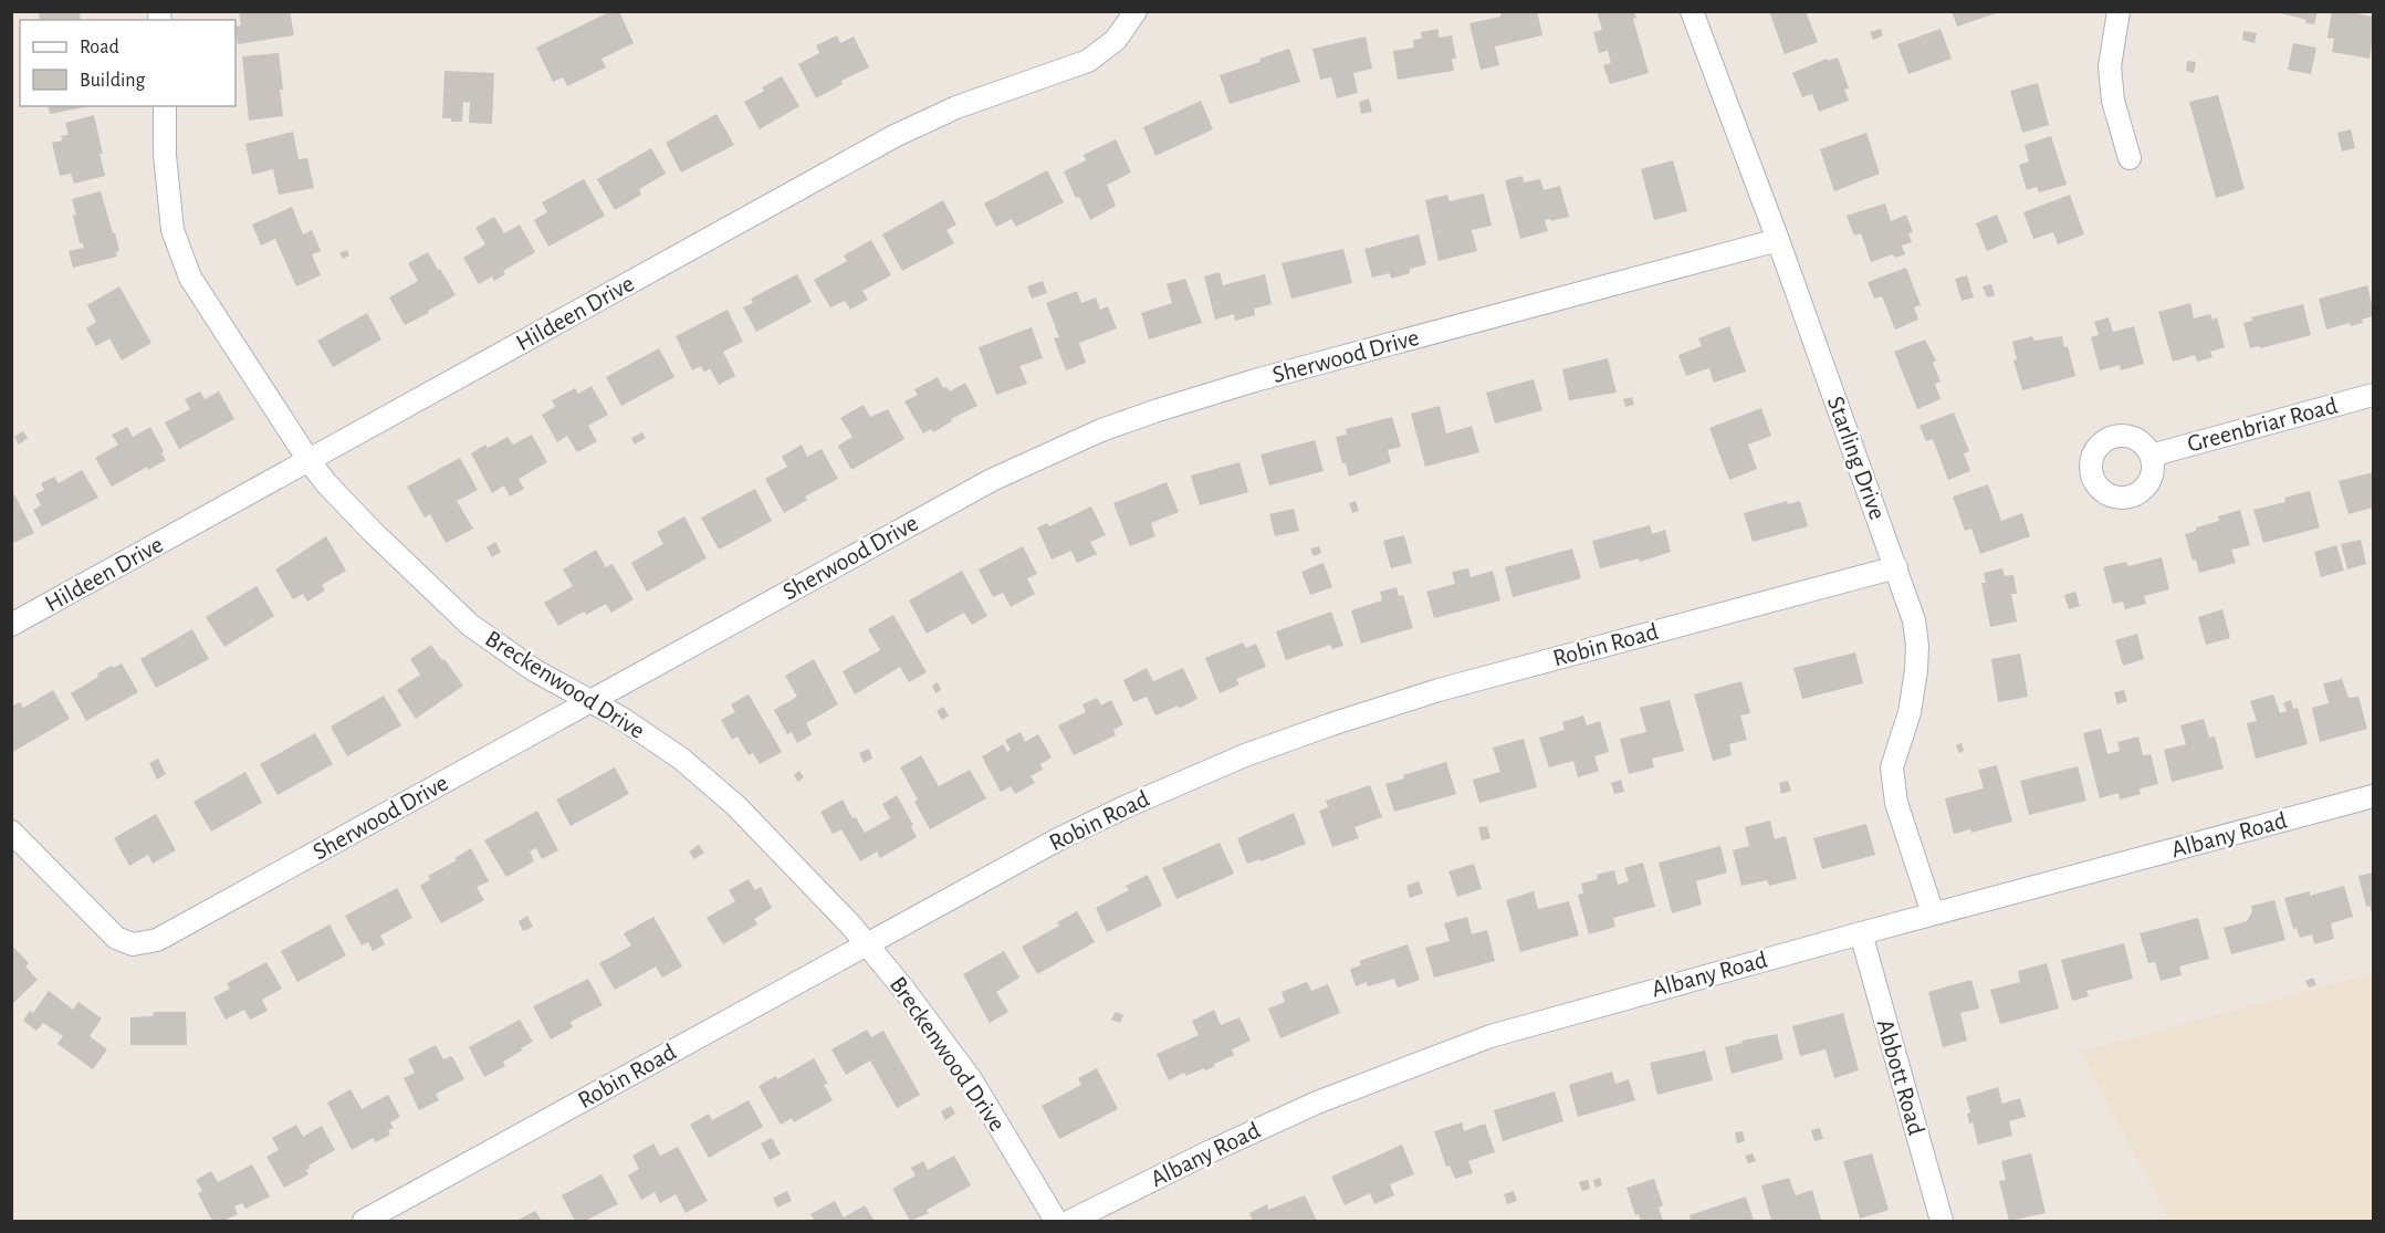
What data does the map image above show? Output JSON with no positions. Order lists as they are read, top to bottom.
{
  "streets": {
    "street": [
      "Hildeen Drive",
      "Sherwood Drive",
      "Greenbriar Road",
      "Starling Drive",
      "Robin Road",
      "Breckenwood Drive",
      "Albany Road",
      "Abbott Road"
    ]
  },
  "crossings": [
    ["Hildeen Drive", "Breckenwood Drive"],
    ["Sherwood Drive", "Starling Drive"],
    ["Sherwood Drive", "Breckenwood Drive"],
    ["Starling Drive", "Robin Road"],
    ["Starling Drive", "Albany Road"],
    ["Robin Road", "Breckenwood Drive"],
    ["Albany Road", "Abbott Road"]
  ],
  "legend": ["Road", "Building"]
}
